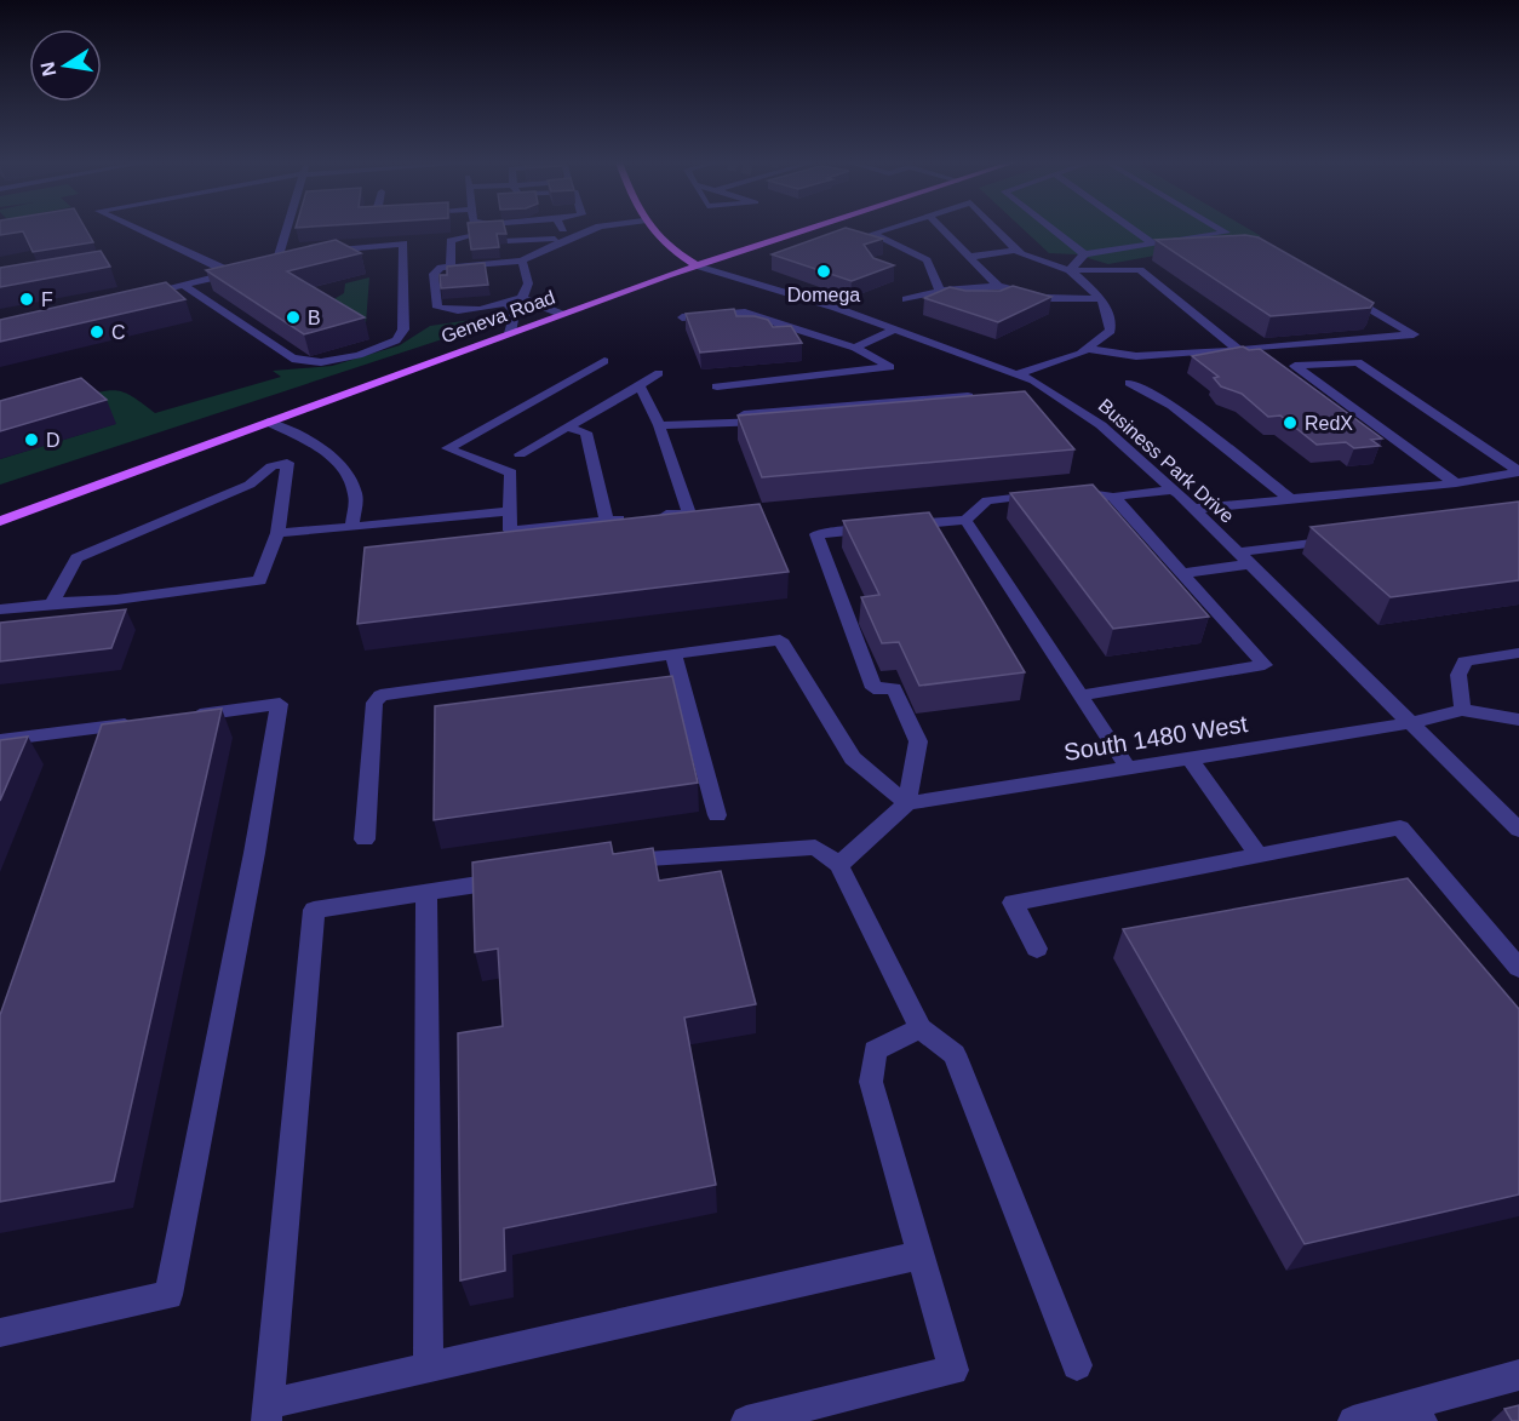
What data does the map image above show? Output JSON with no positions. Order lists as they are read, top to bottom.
{
  "streets": {
    "main road": ["Geneva Road"],
    "street": ["Business Park Drive", "South 1480 West"]
  },
  "crossings": [
    ["Geneva Road", "Business Park Drive"],
    ["Business Park Drive", "South 1480 West"]
  ],
  "places": [
    "Domega",
    "F",
    "B",
    "C",
    "RedX",
    "D"
  ],
  "north": "left"
}
